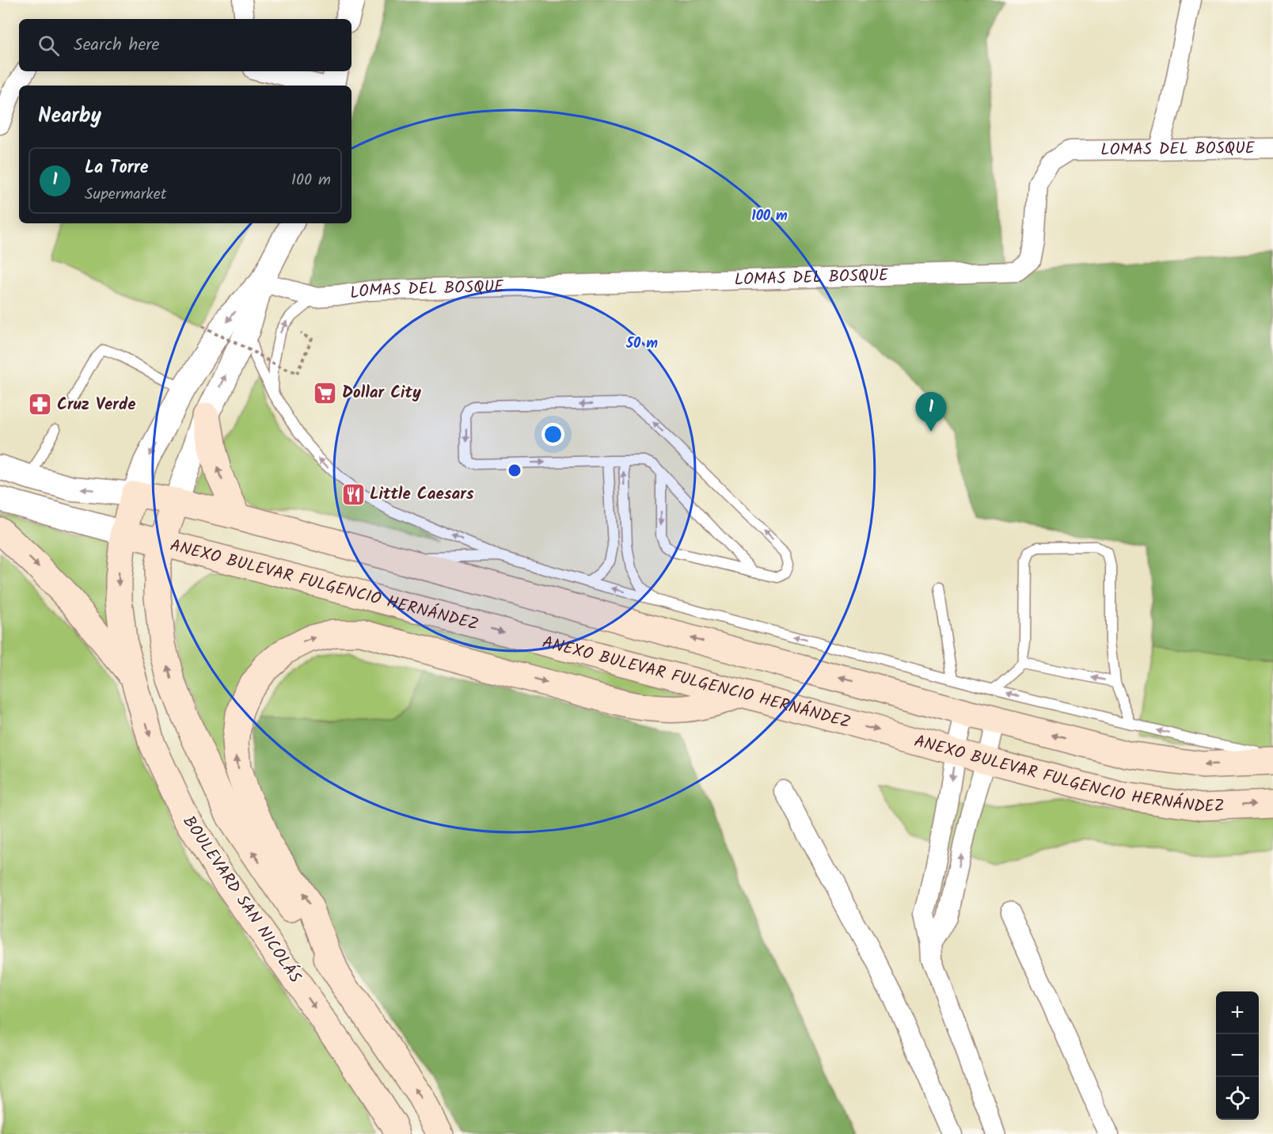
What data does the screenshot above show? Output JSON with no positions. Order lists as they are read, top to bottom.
{
  "streets": {
    "main road": ["ANEXO BULEVAR FULGENCIO HERNÁNDEZ", "BOULEVARD SAN NICOLÁS"],
    "street": ["LOMAS DEL BOSQUE"]
  },
  "crossings": [
    ["ANEXO BULEVAR FULGENCIO HERNÁNDEZ", "BOULEVARD SAN NICOLÁS"]
  ],
  "places": {
    "supermarket": ["Dollar City"],
    "pharmacy": ["Cruz Verde"],
    "restaurant": ["Little Caesars"]
  },
  "page": {
    "search": "Search here",
    "heading": "Nearby",
    "list": [
      {
        "mark": "1",
        "name": "La Torre",
        "note": "Supermarket",
        "value": "100 m"
      }
    ],
    "pins": "1",
    "map_buttons": ["+", "−"]
  },
  "rings": ["100 m", "50 m"]
}
